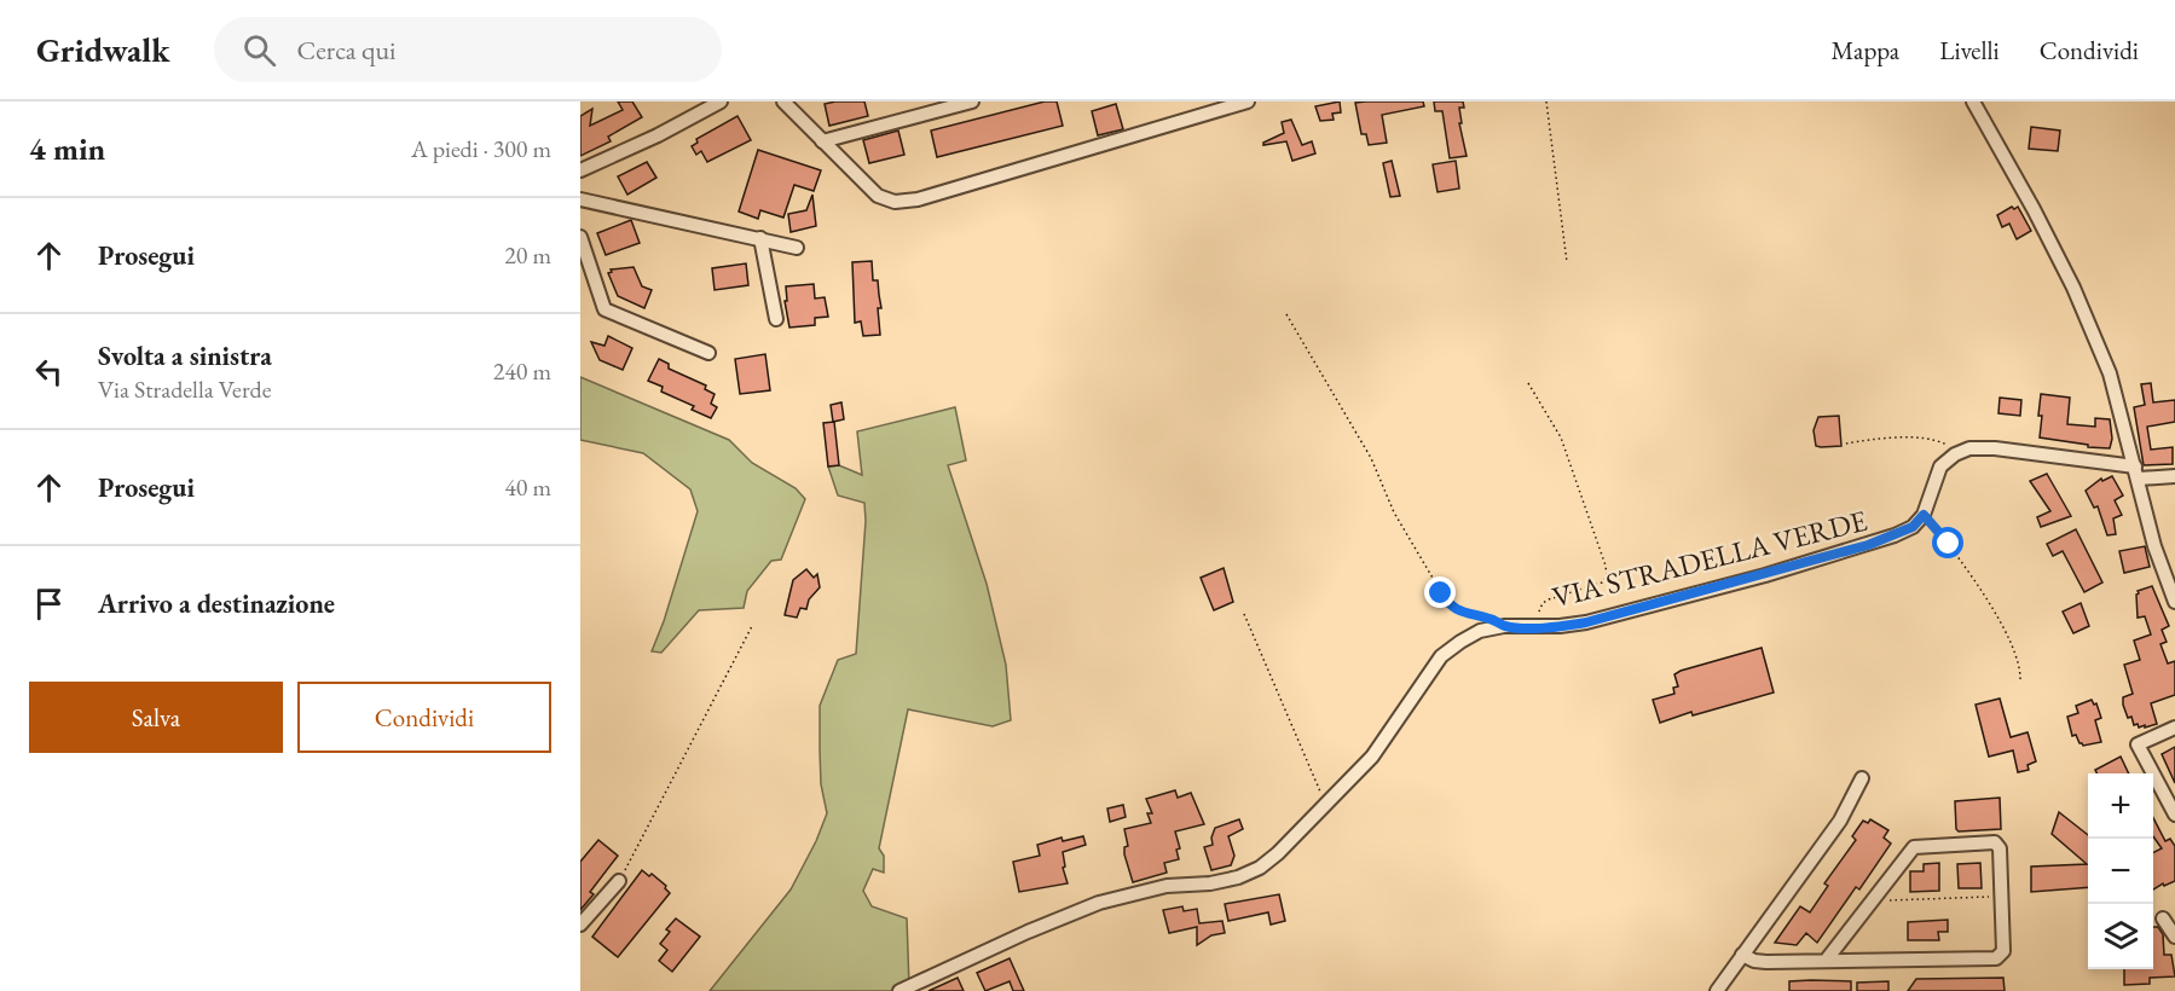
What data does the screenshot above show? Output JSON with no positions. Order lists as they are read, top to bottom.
{
  "streets": {
    "street": ["VIA STRADELLA VERDE"]
  },
  "page": {
    "header": "Gridwalk",
    "search": "Cerca qui",
    "nav": ["Mappa", "Livelli", "Condividi"],
    "heading": ["4 min", "A piedi · 300 m"],
    "list": [
      ["Prosegui", "20 m"],
      ["Svolta a sinistra", "Via Stradella Verde", "240 m"],
      ["Prosegui", "40 m"],
      "Arrivo a destinazione"
    ],
    "buttons": ["Salva", "Condividi"],
    "map_buttons": ["+", "−"]
  }
}
